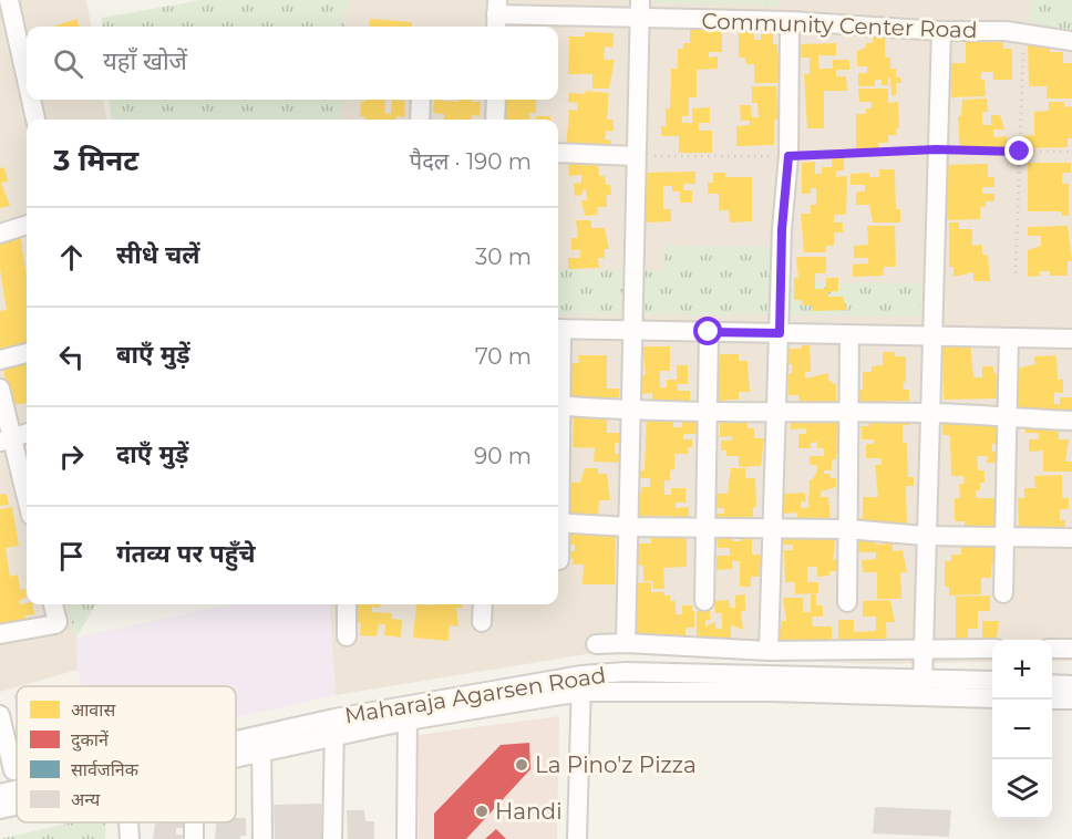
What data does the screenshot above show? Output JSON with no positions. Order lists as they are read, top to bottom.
{
  "streets": {
    "street": ["Community Center Road", "Maharaja Agarsen Road"]
  },
  "places": ["La Pino'z Pizza", "Handi"],
  "legend": [
    "आवास",
    "दुकानें",
    "सार्वजनिक",
    "अन्य"
  ],
  "page": {
    "search": "यहाँ खोजें",
    "heading": ["3 मिनट", "पैदल · 190 m"],
    "list": [
      ["सीधे चलें", "30 m"],
      ["बाएँ मुड़ें", "70 m"],
      ["दाएँ मुड़ें", "90 m"],
      "गंतव्य पर पहुँचे"
    ],
    "map_buttons": ["+", "−"]
  }
}
